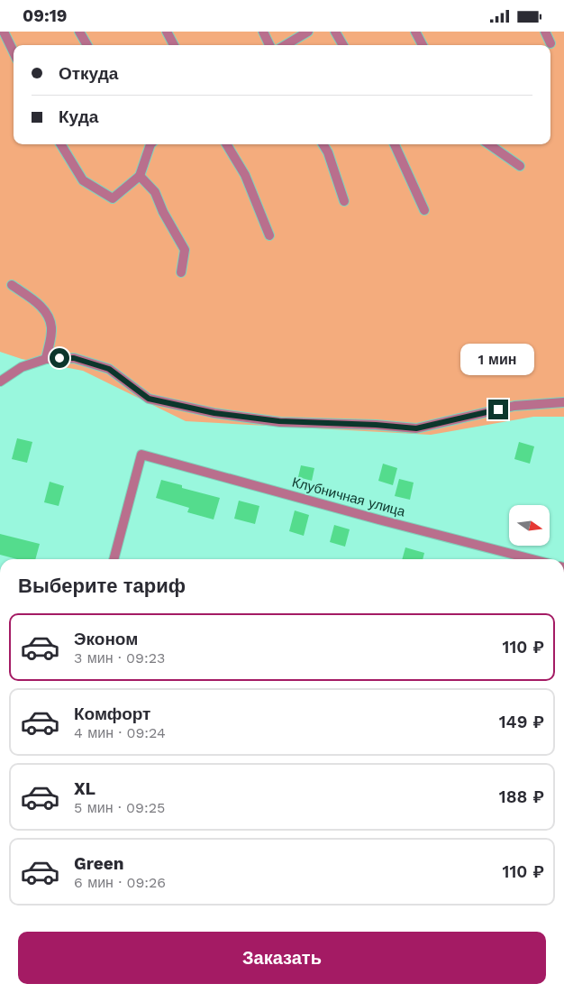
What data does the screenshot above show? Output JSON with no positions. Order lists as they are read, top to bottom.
{
  "streets": {
    "street": ["Клубничная улица"]
  },
  "north": "right",
  "page": {
    "status": "09:19",
    "banner": ["Откуда", "Куда"],
    "bubble": "1 мин",
    "heading": "Выберите тариф",
    "list": [
      {
        "name": "Эконом",
        "note": "3 мин · 09:23",
        "value": "110 ₽"
      },
      {
        "name": "Комфорт",
        "note": "4 мин · 09:24",
        "value": "149 ₽"
      },
      {
        "name": "XL",
        "note": "5 мин · 09:25",
        "value": "188 ₽"
      },
      {
        "name": "Green",
        "note": "6 мин · 09:26",
        "value": "110 ₽"
      }
    ],
    "buttons": "Заказать"
  }
}
